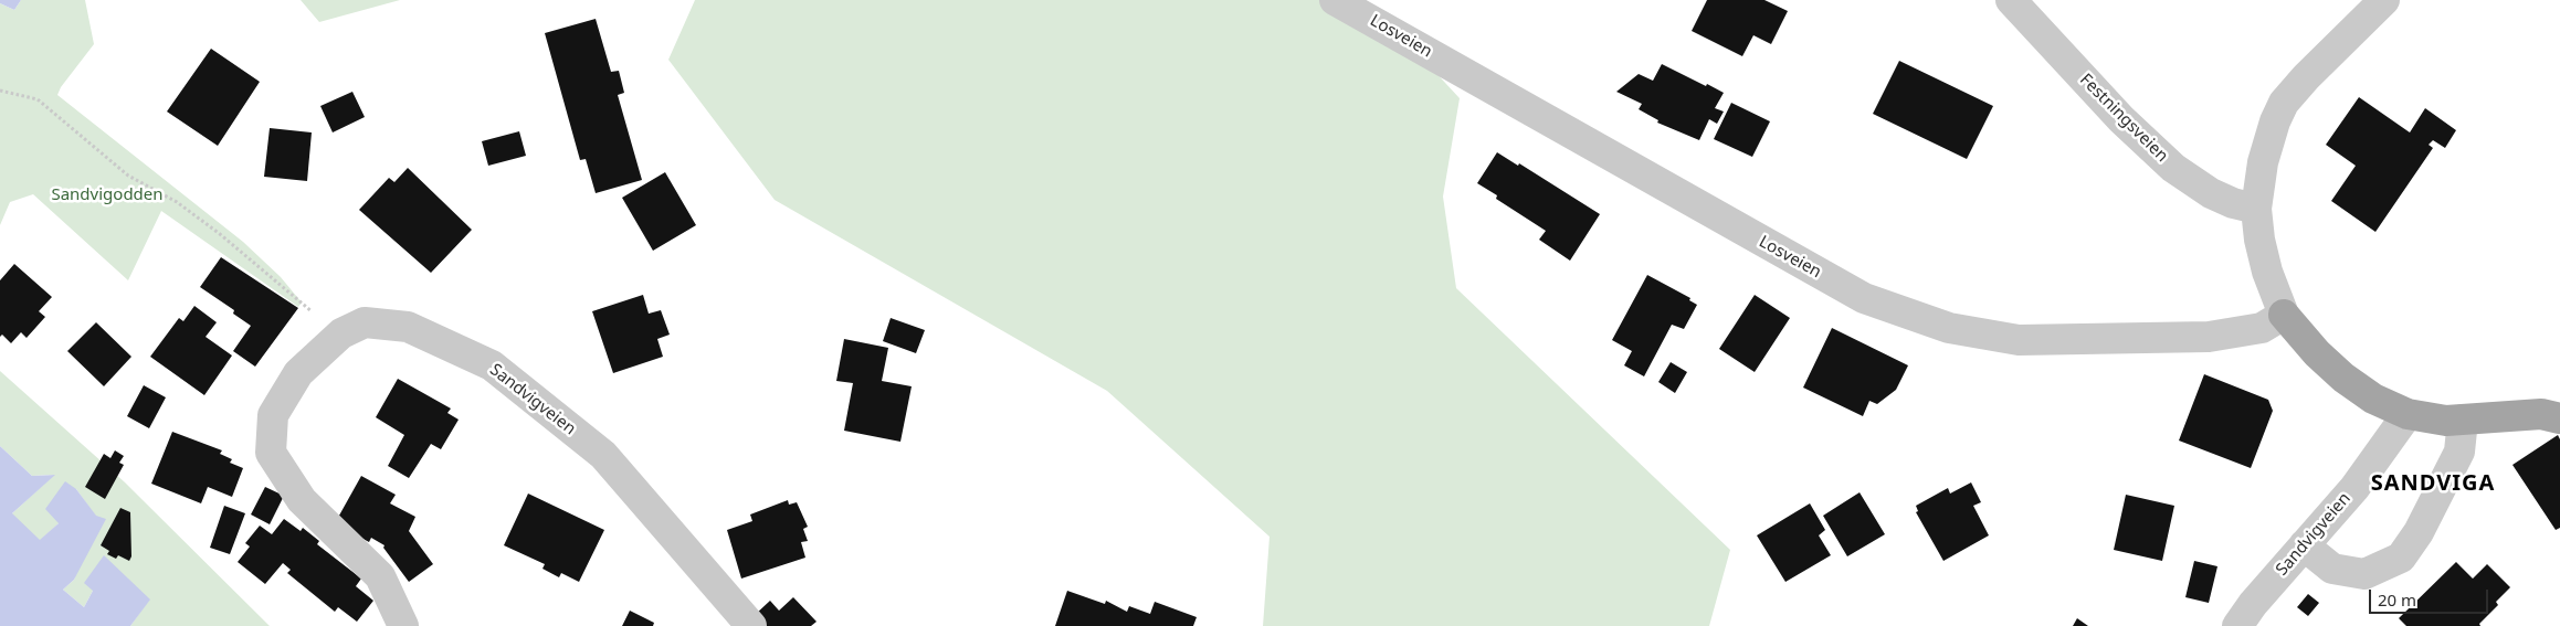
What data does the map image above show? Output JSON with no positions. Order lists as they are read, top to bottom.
{
  "streets": {
    "street": ["Losveien", "Festningsveien", "Sandvigveien"]
  },
  "districts": ["SANDVIGA"],
  "parks": ["Sandvigodden"],
  "scale_bar": "20 m"
}
